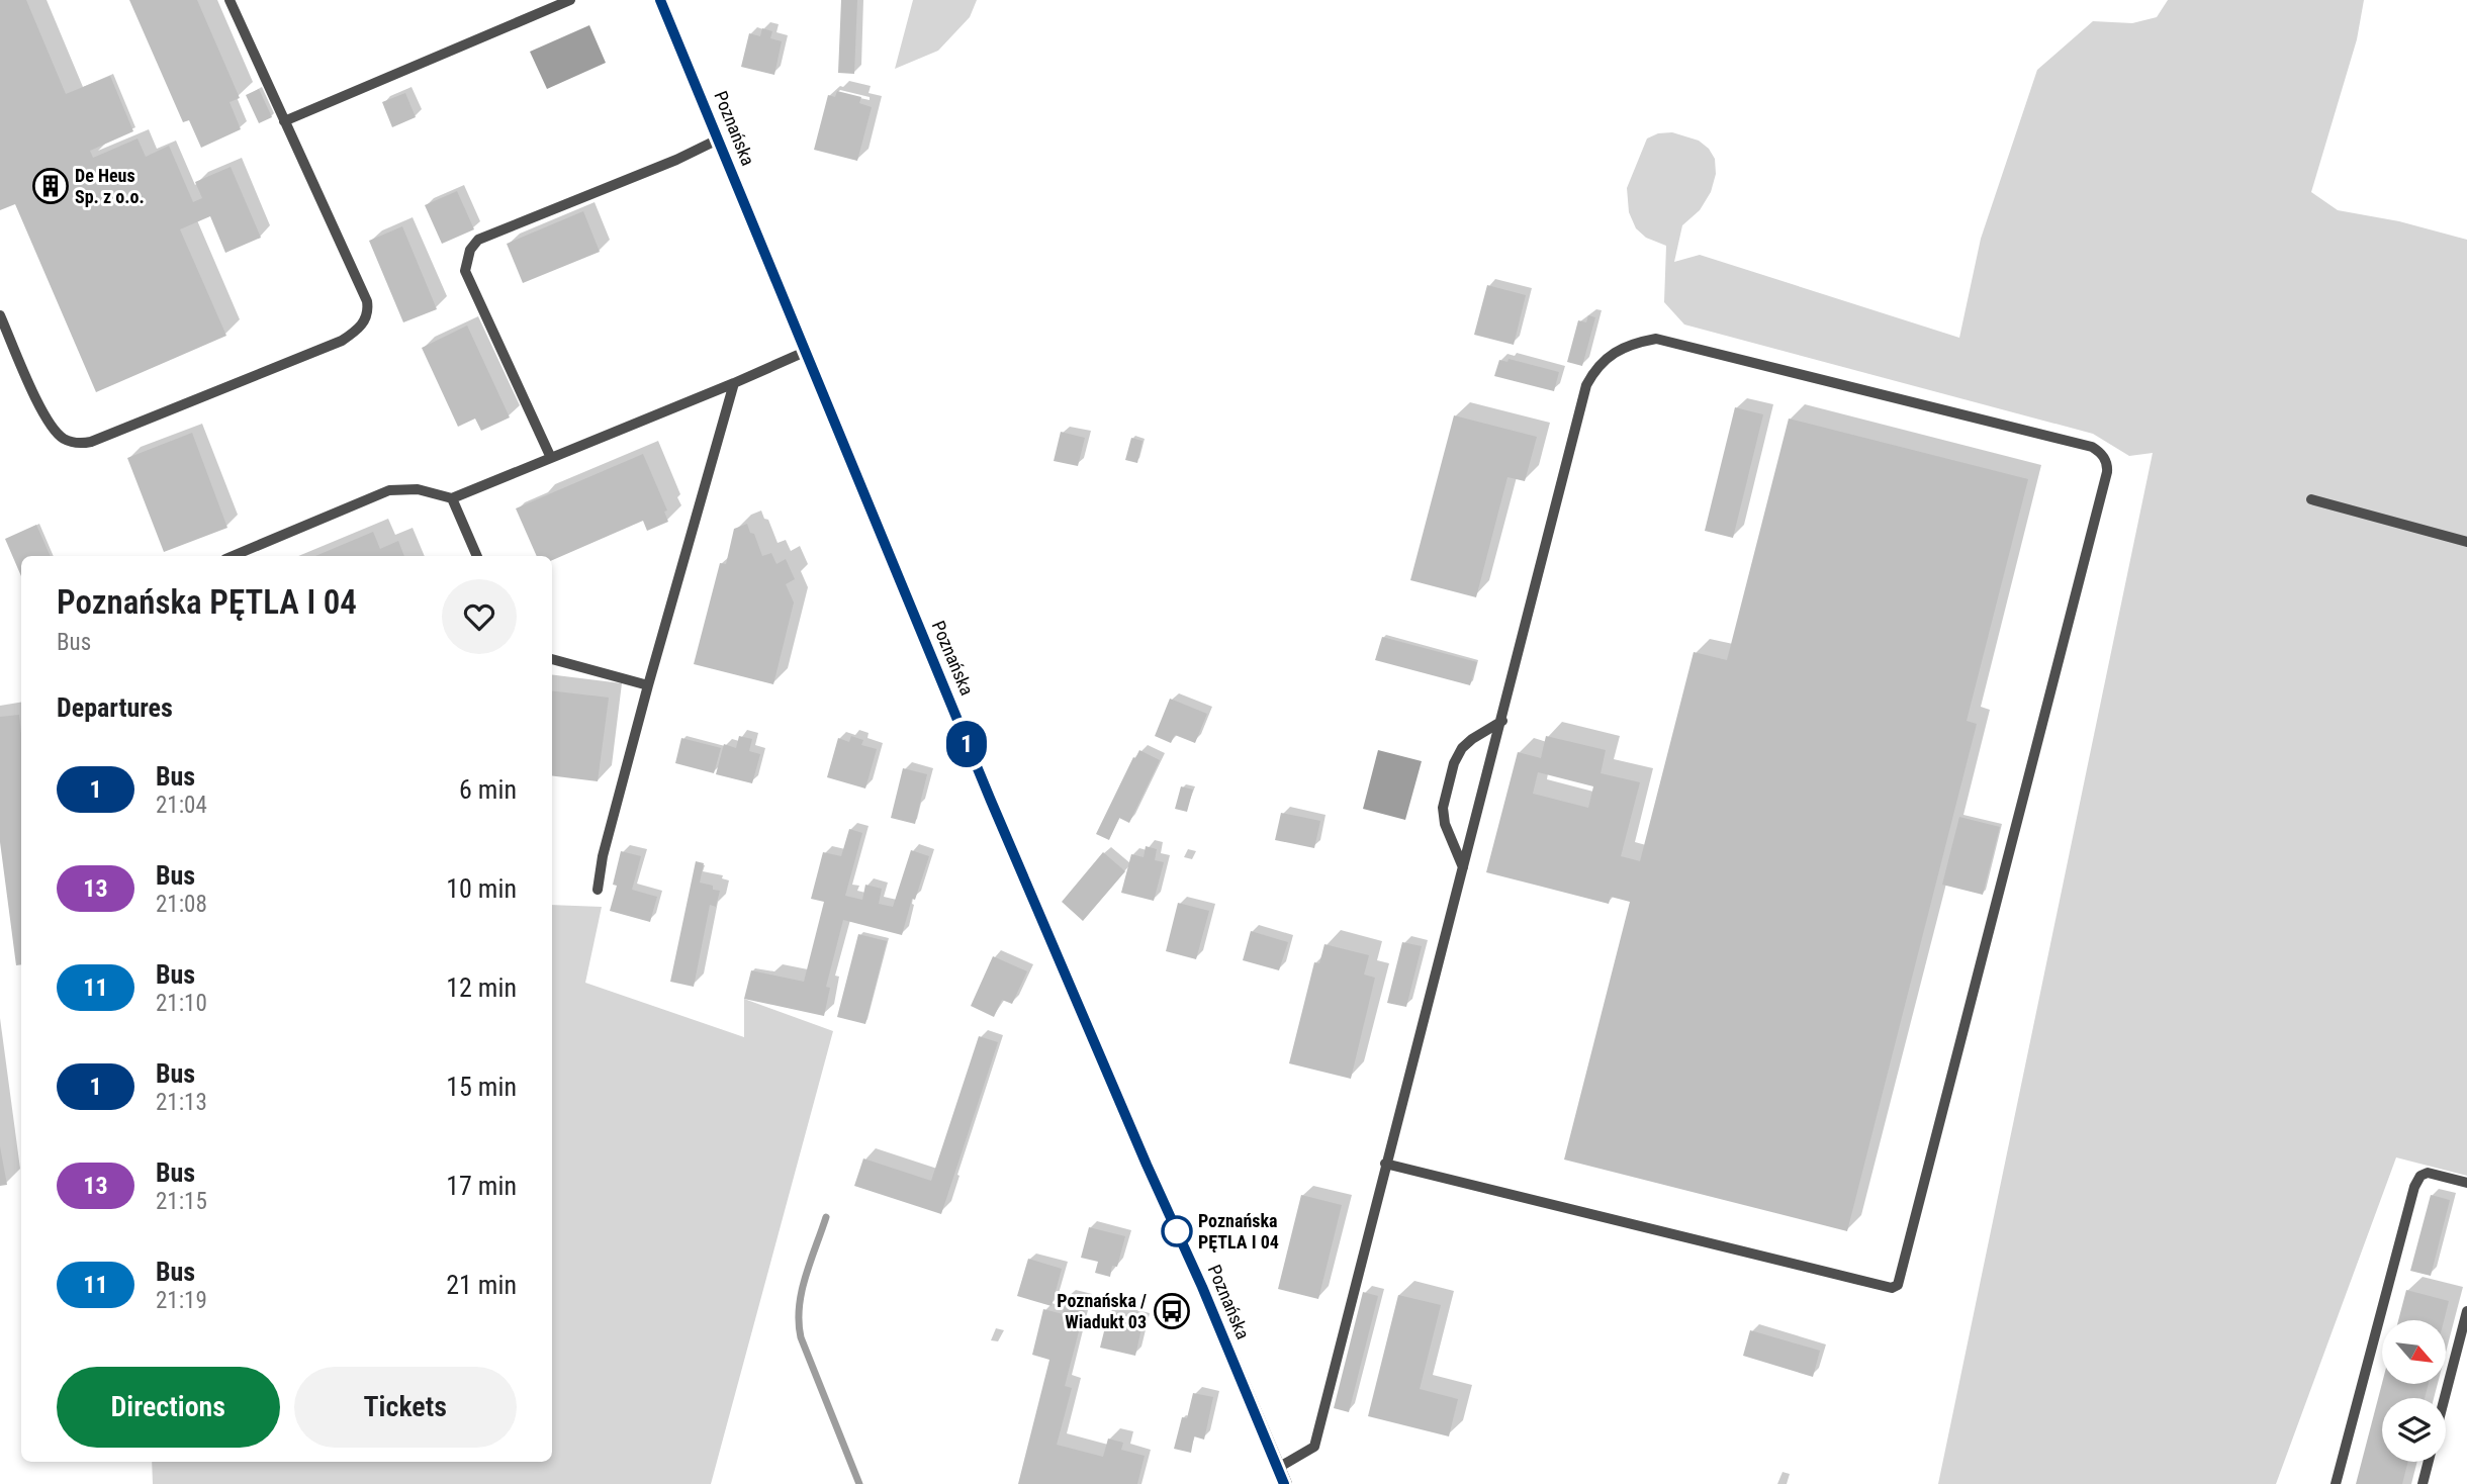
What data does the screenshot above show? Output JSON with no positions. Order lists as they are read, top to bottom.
{
  "streets": {
    "street": ["Poznańska"]
  },
  "places": {
    "building": ["De Heus Sp. z o.o."],
    "other": ["Poznańska PĘTLA I 04"],
    "bus stop": ["Poznańska / Wiadukt 03"]
  },
  "lines": ["bus line 1"],
  "north": "bottom right",
  "page": {
    "on_map": "1",
    "heading": [
      ["Poznańska PĘTLA I 04", "Bus"],
      "Departures"
    ],
    "list": [
      {
        "mark": "1",
        "name": "Bus",
        "note": "21:04",
        "value": "6 min"
      },
      {
        "mark": "13",
        "name": "Bus",
        "note": "21:08",
        "value": "10 min"
      },
      {
        "mark": "11",
        "name": "Bus",
        "note": "21:10",
        "value": "12 min"
      },
      {
        "mark": "1",
        "name": "Bus",
        "note": "21:13",
        "value": "15 min"
      },
      {
        "mark": "13",
        "name": "Bus",
        "note": "21:15",
        "value": "17 min"
      },
      {
        "mark": "11",
        "name": "Bus",
        "note": "21:19",
        "value": "21 min"
      }
    ],
    "buttons": ["Directions", "Tickets"]
  }
}
